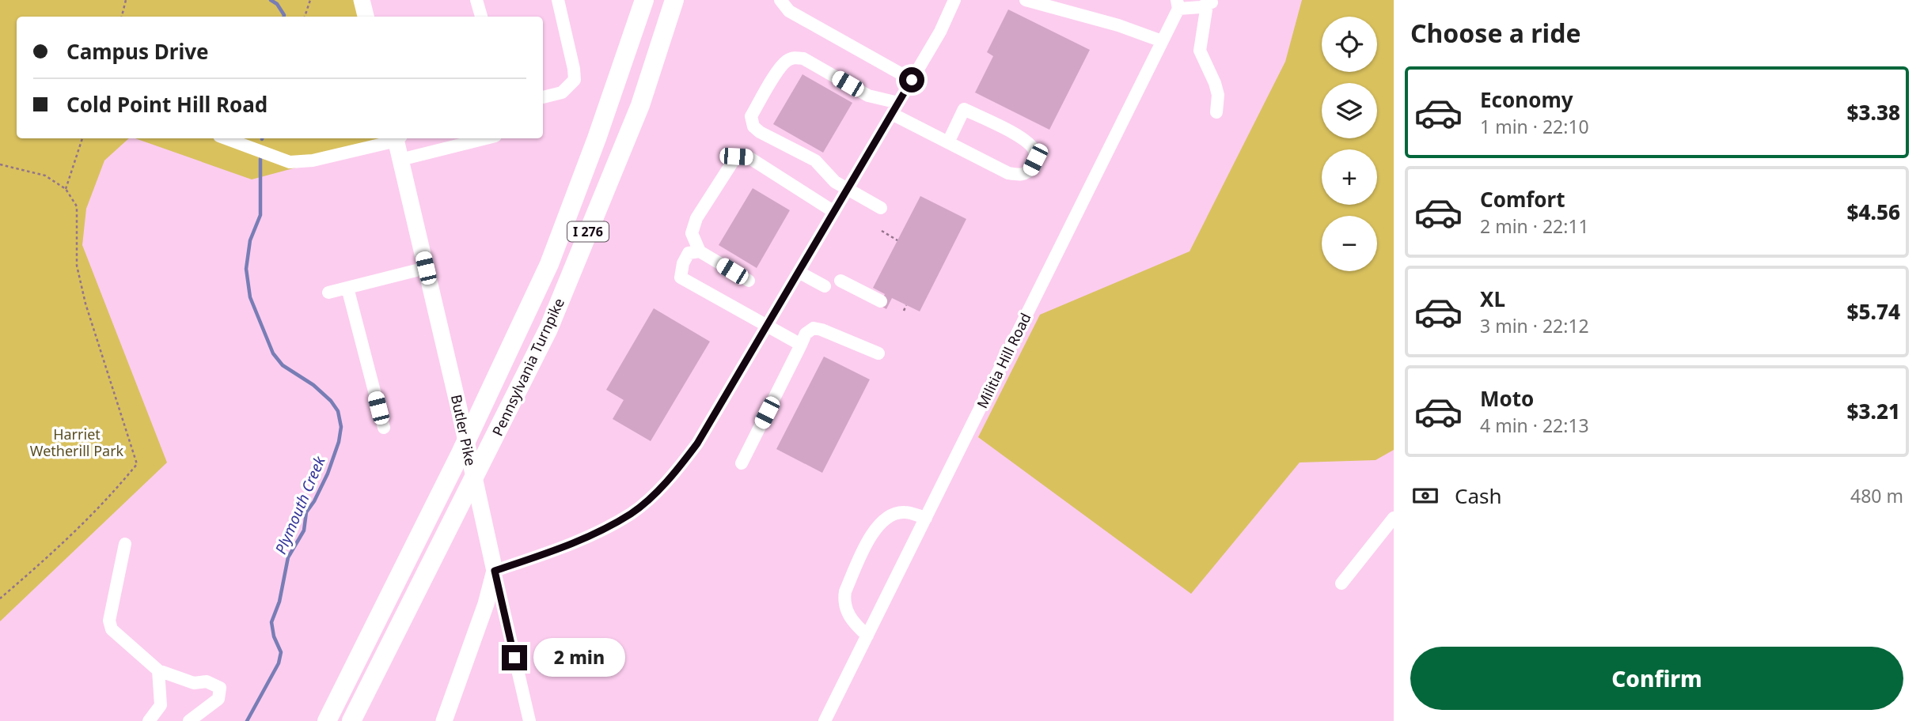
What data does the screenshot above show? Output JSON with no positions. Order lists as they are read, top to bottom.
{
  "streets": {
    "highway": ["I 276", "Pennsylvania Turnpike"],
    "main road": ["Butler Pike"],
    "street": ["Militia Hill Road"]
  },
  "water": ["Plymouth Creek"],
  "parks": ["Harriet Wetherill Park"],
  "page": {
    "heading": "Choose a ride",
    "map_buttons": ["+", "−"],
    "banner": ["Campus Drive", "Cold Point Hill Road"],
    "list": [
      {
        "name": "Economy",
        "note": "1 min · 22:10",
        "value": "$3.38"
      },
      {
        "name": "Comfort",
        "note": "2 min · 22:11",
        "value": "$4.56"
      },
      {
        "name": "XL",
        "note": "3 min · 22:12",
        "value": "$5.74"
      },
      {
        "name": "Moto",
        "note": "4 min · 22:13",
        "value": "$3.21"
      }
    ],
    "pay": ["Cash", "480 m"],
    "buttons": "Confirm",
    "bubble": "2 min"
  }
}
